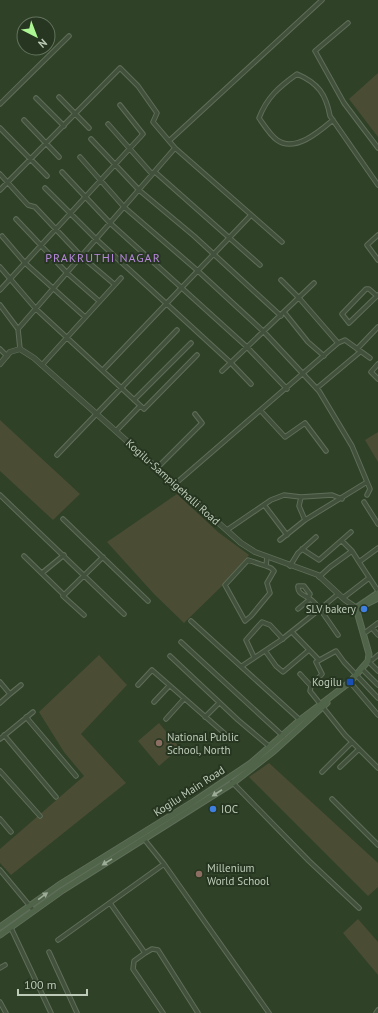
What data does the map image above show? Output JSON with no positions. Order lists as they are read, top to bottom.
{
  "streets": {
    "main road": ["Kogilu Main Road"],
    "street": ["Kogilu-Sampigehalli Road"]
  },
  "districts": ["PRAKRUTHI NAGAR"],
  "places": {
    "other": [
      "SLV bakery",
      "National Public School, North",
      "IOC",
      "Millenium World School"
    ],
    "transit": ["Kogilu"]
  },
  "scale_bar": "100 m",
  "north": "bottom right"
}
